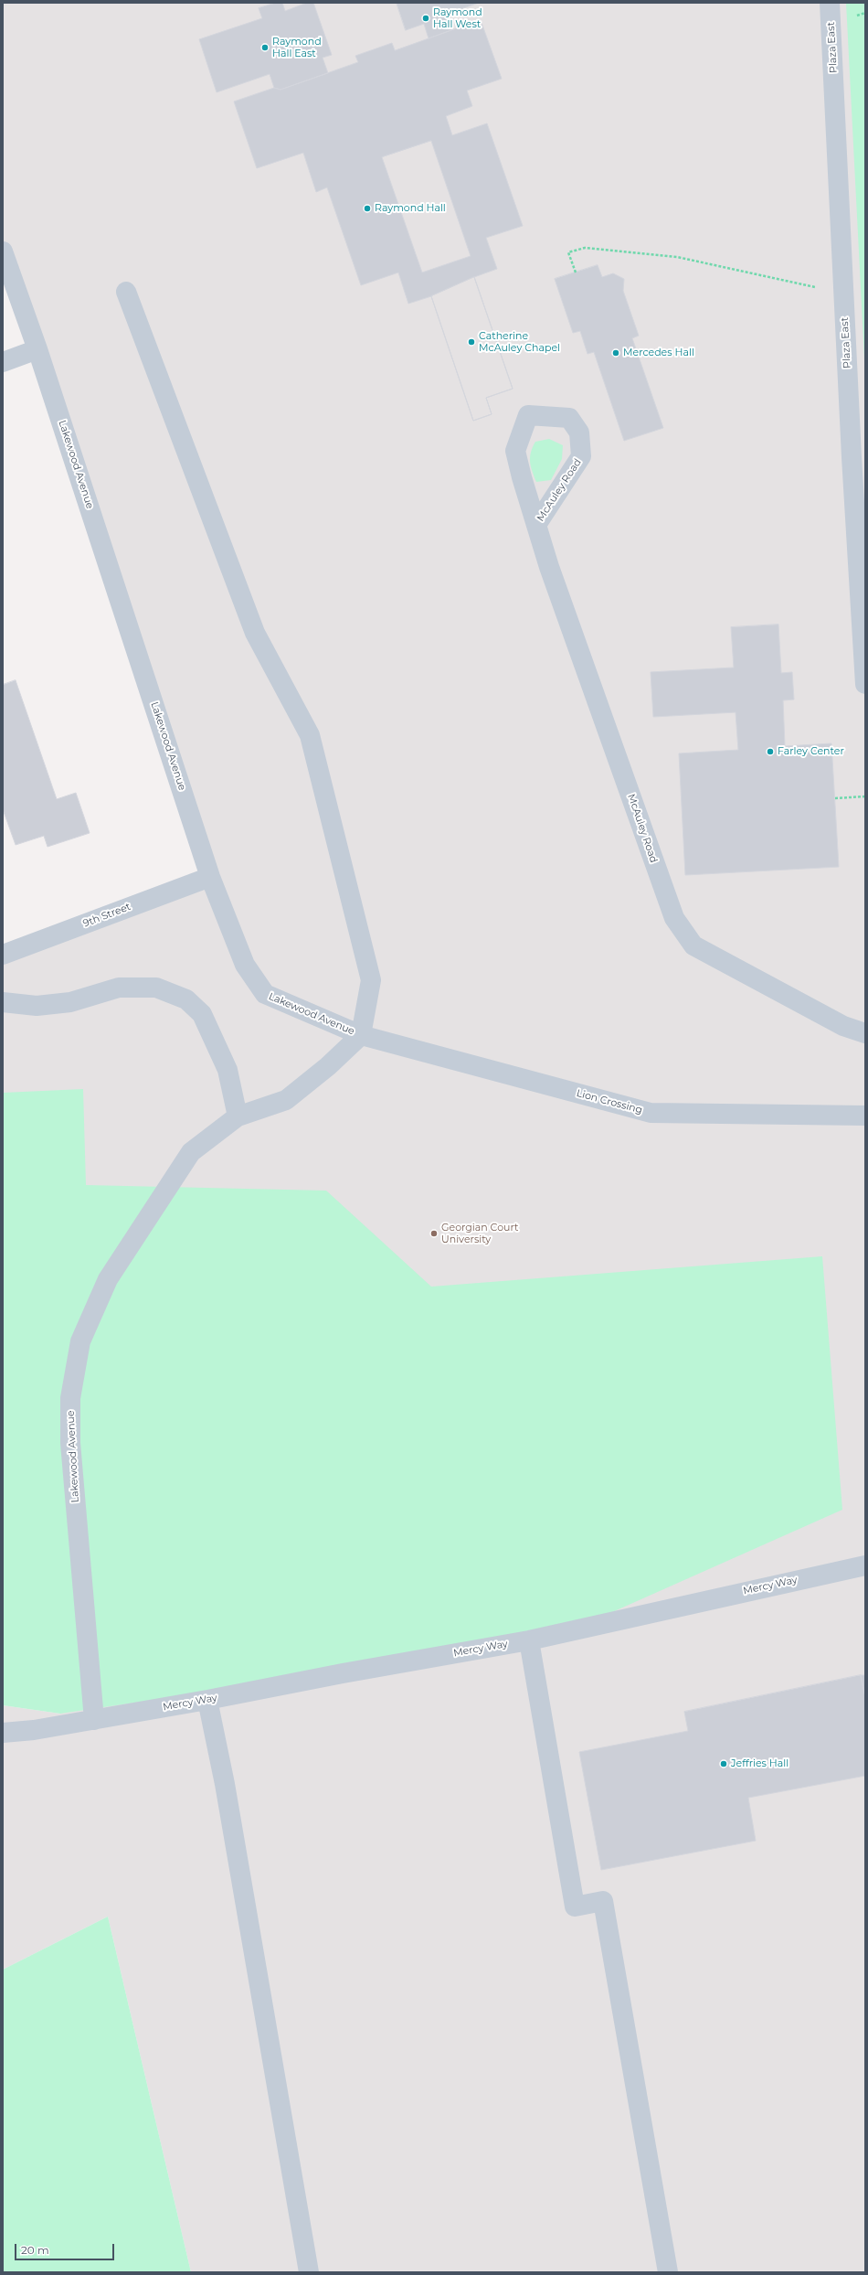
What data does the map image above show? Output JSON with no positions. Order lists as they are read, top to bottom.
{
  "streets": {
    "street": [
      "Plaza East",
      "Lakewood Avenue",
      "McAuley Road",
      "9th Street",
      "Lion Crossing",
      "Mercy Way"
    ]
  },
  "crossings": [
    ["Lakewood Avenue", "9th Street"],
    ["Lakewood Avenue", "Lion Crossing"],
    ["Lakewood Avenue", "Mercy Way"]
  ],
  "places": [
    "Raymond Hall West",
    "Raymond Hall East",
    "Raymond Hall",
    "Catherine McAuley Chapel",
    "Mercedes Hall",
    "Farley Center",
    "Georgian Court University",
    "Jeffries Hall"
  ],
  "scale_bar": "20 m"
}
